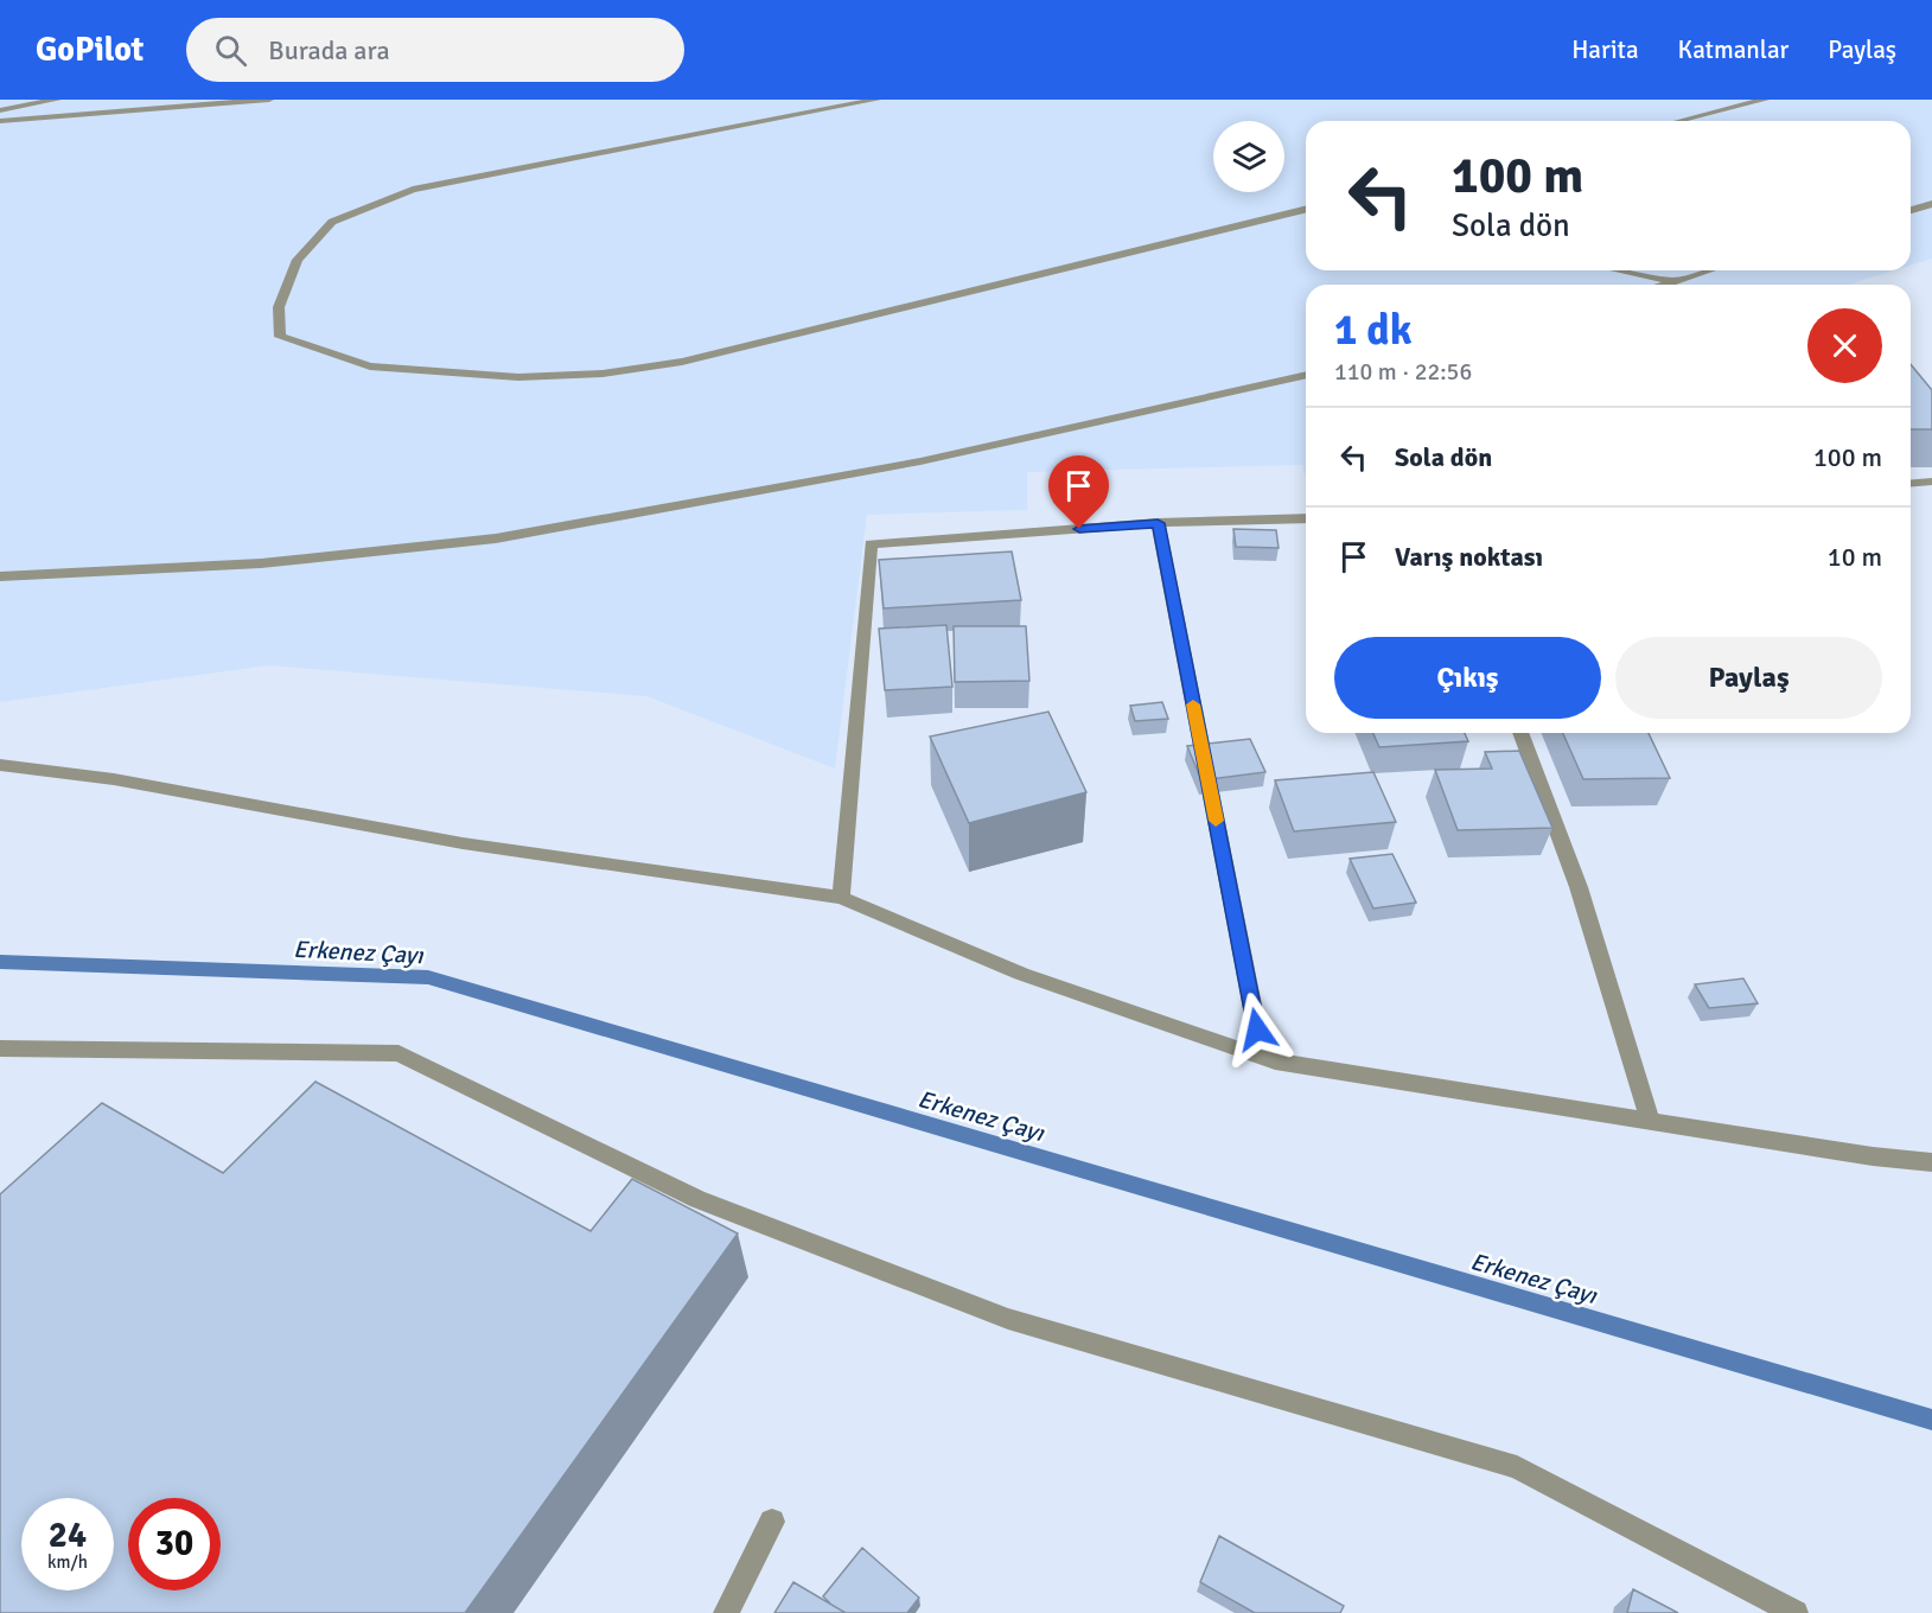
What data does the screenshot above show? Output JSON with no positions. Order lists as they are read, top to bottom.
{
  "water": ["Erkenez Çayı"],
  "page": {
    "header": "GoPilot",
    "search": "Burada ara",
    "nav": ["Harita", "Katmanlar", "Paylaş"],
    "turn": ["100 m", "Sola dön"],
    "heading": ["1 dk", "110 m · 22:56"],
    "list": [
      {
        "name": "Sola dön",
        "value": "100 m"
      },
      {
        "name": "Varış noktası",
        "value": "10 m"
      }
    ],
    "buttons": ["Çıkış", "Paylaş"],
    "speed": "24 km/h",
    "limit": "30"
  }
}
